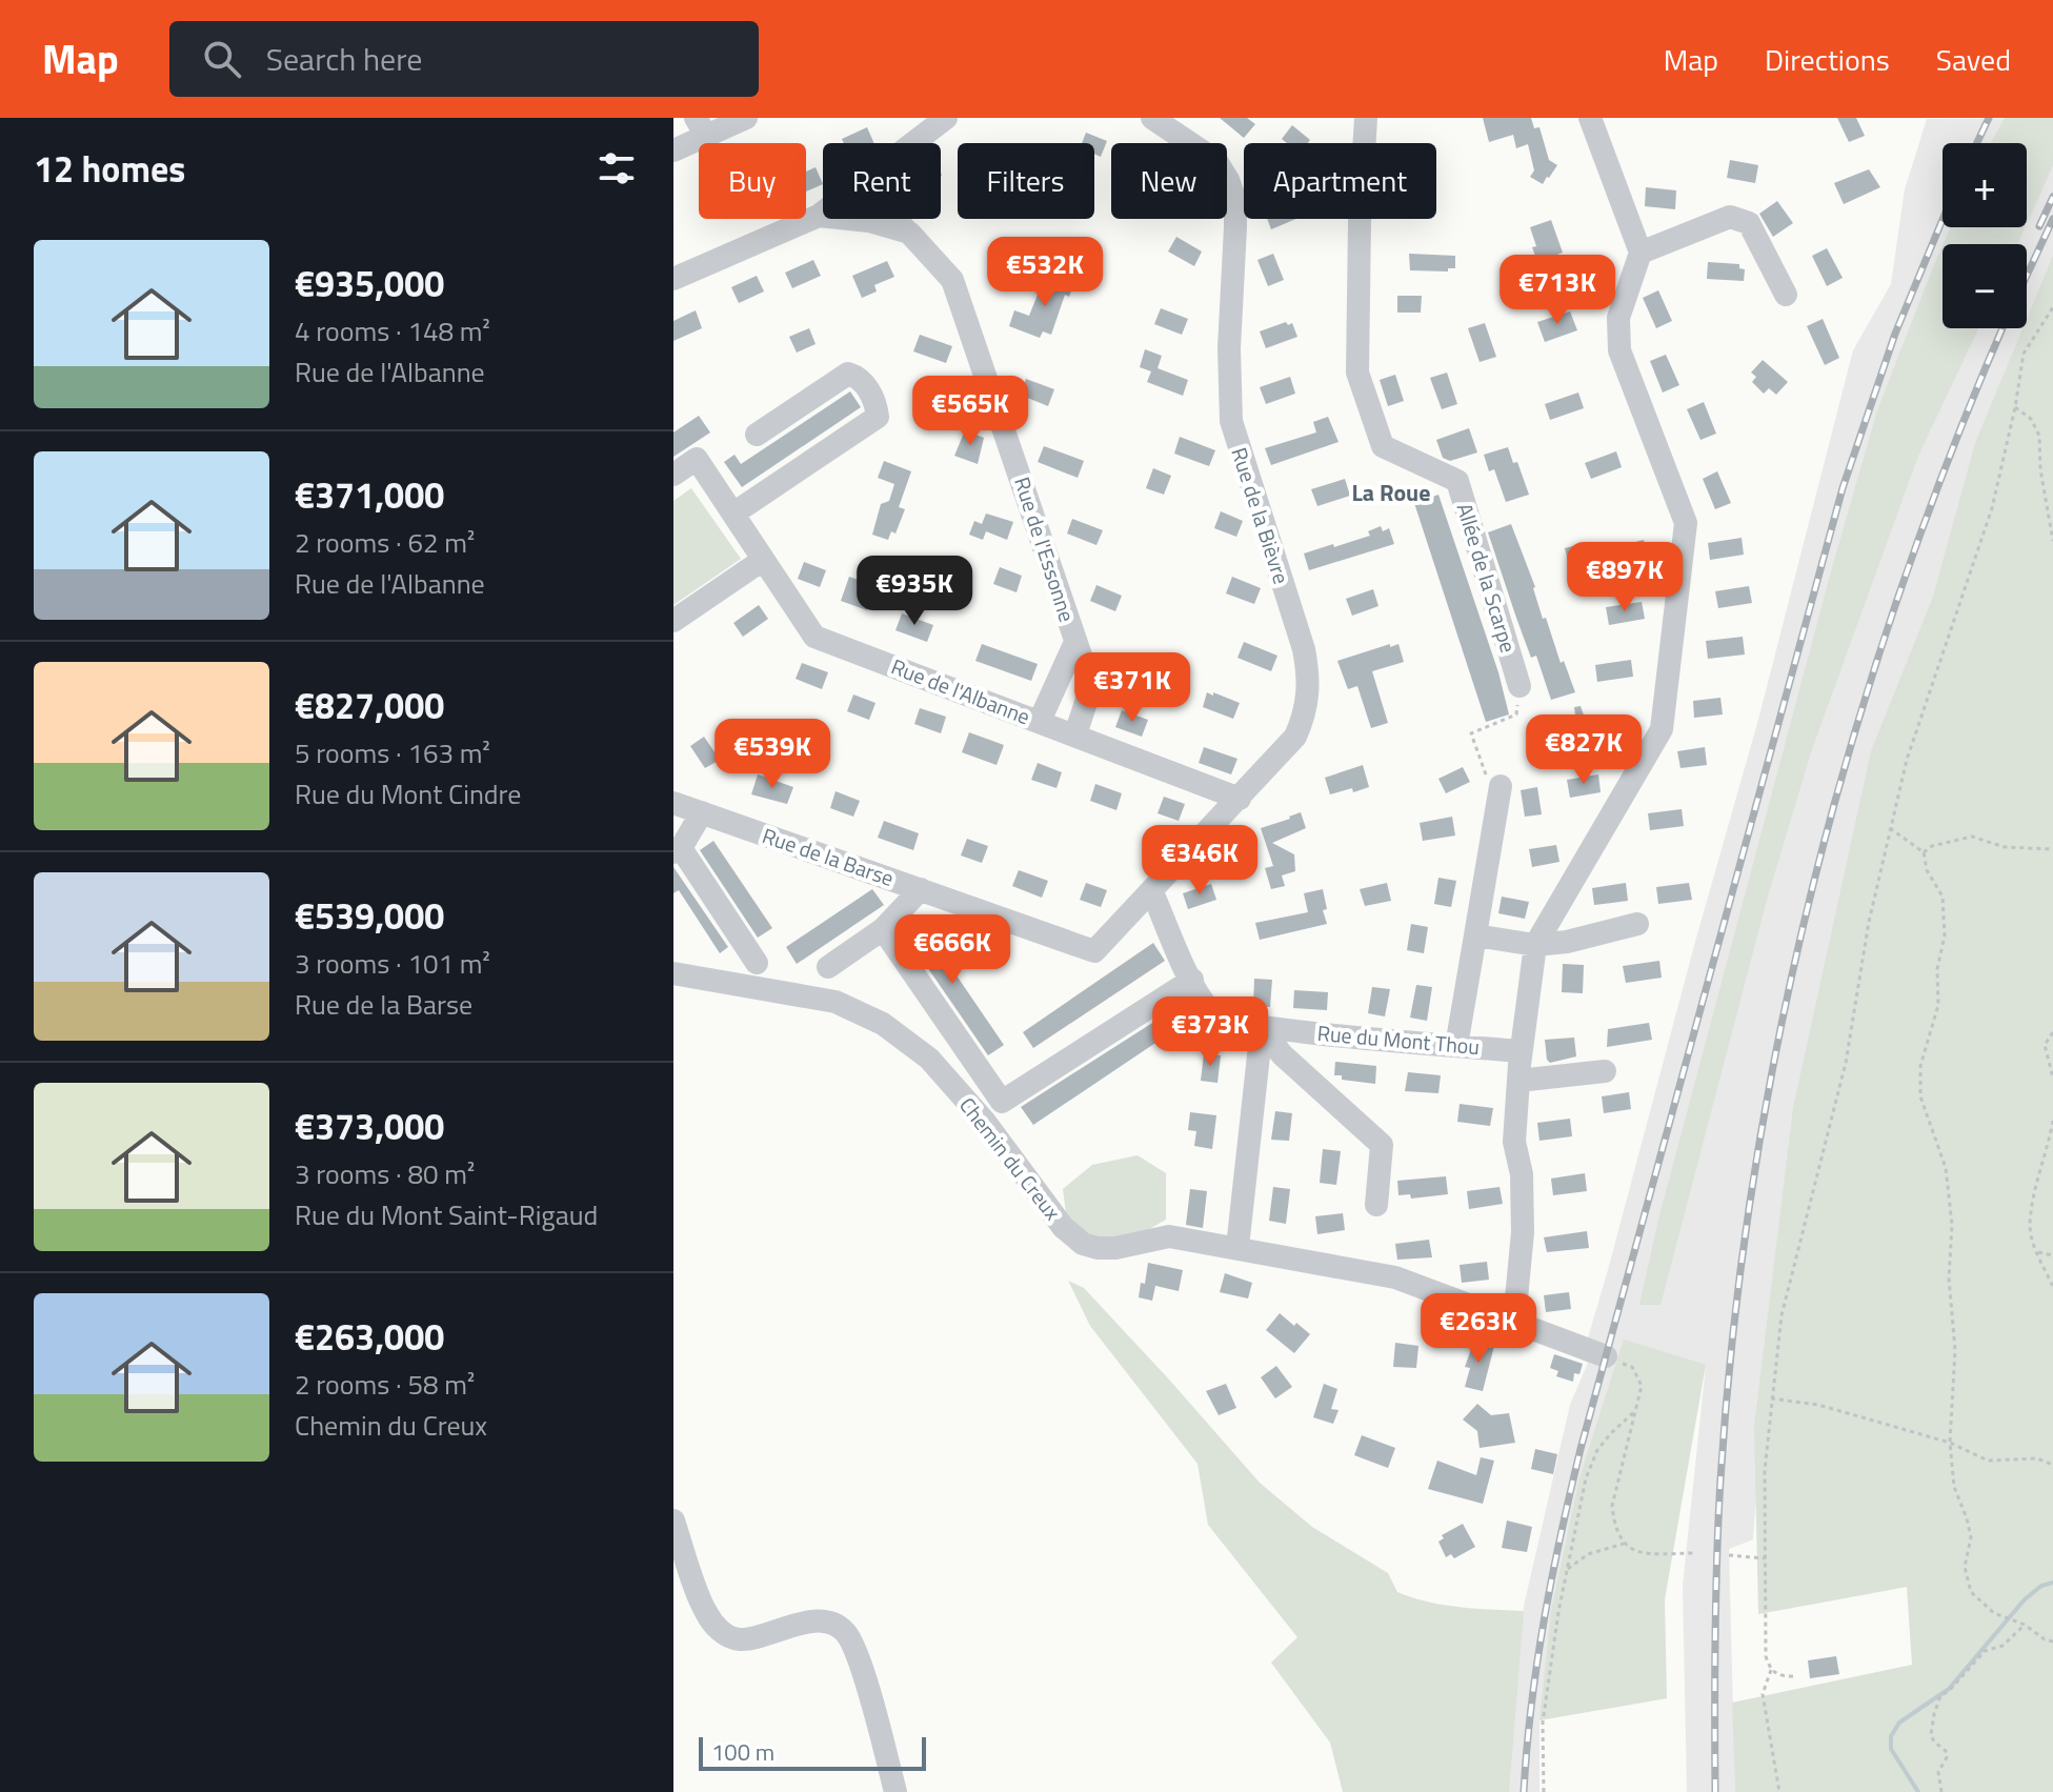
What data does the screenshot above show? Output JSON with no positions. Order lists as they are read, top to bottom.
{
  "streets": {
    "street": [
      "Rue de la Bièvre",
      "Rue de l'Essonne",
      "Allée de la Scarpe",
      "Rue de l'Albanne",
      "Rue de la Barse",
      "Rue du Mont Thou",
      "Chemin du Creux"
    ]
  },
  "crossings": [
    ["Rue de la Bièvre", "Rue de l'Albanne"],
    ["Rue de la Bièvre", "Rue de la Barse"],
    ["Rue de la Bièvre", "Rue du Mont Thou"],
    ["Rue de l'Essonne", "Rue de l'Albanne"],
    ["Rue de la Barse", "Rue du Mont Thou"]
  ],
  "districts": ["La Roue"],
  "scale_bar": "100 m",
  "page": {
    "header": "Map",
    "search": "Search here",
    "nav": ["Map", "Directions", "Saved"],
    "heading": "12 homes",
    "map_buttons": ["+", "−"],
    "chip": [
      "Buy",
      "Rent",
      "Filters",
      "New",
      "Apartment"
    ],
    "list": [
      {
        "name": "€935,000",
        "note": "4 rooms · 148 m² · Rue de l'Albanne"
      },
      {
        "name": "€371,000",
        "note": "2 rooms · 62 m² · Rue de l'Albanne"
      },
      {
        "name": "€827,000",
        "note": "5 rooms · 163 m² · Rue du Mont Cindre"
      },
      {
        "name": "€539,000",
        "note": "3 rooms · 101 m² · Rue de la Barse"
      },
      {
        "name": "€373,000",
        "note": "3 rooms · 80 m² · Rue du Mont Saint-Rigaud"
      },
      {
        "name": "€263,000",
        "note": "2 rooms · 58 m² · Chemin du Creux"
      }
    ],
    "price": [
      "€532K",
      "€713K",
      "€565K",
      "€897K",
      "€935K",
      "€371K",
      "€827K",
      "€539K",
      "€346K",
      "€666K",
      "€373K",
      "€263K"
    ],
    "scale": "100 m"
  }
}
